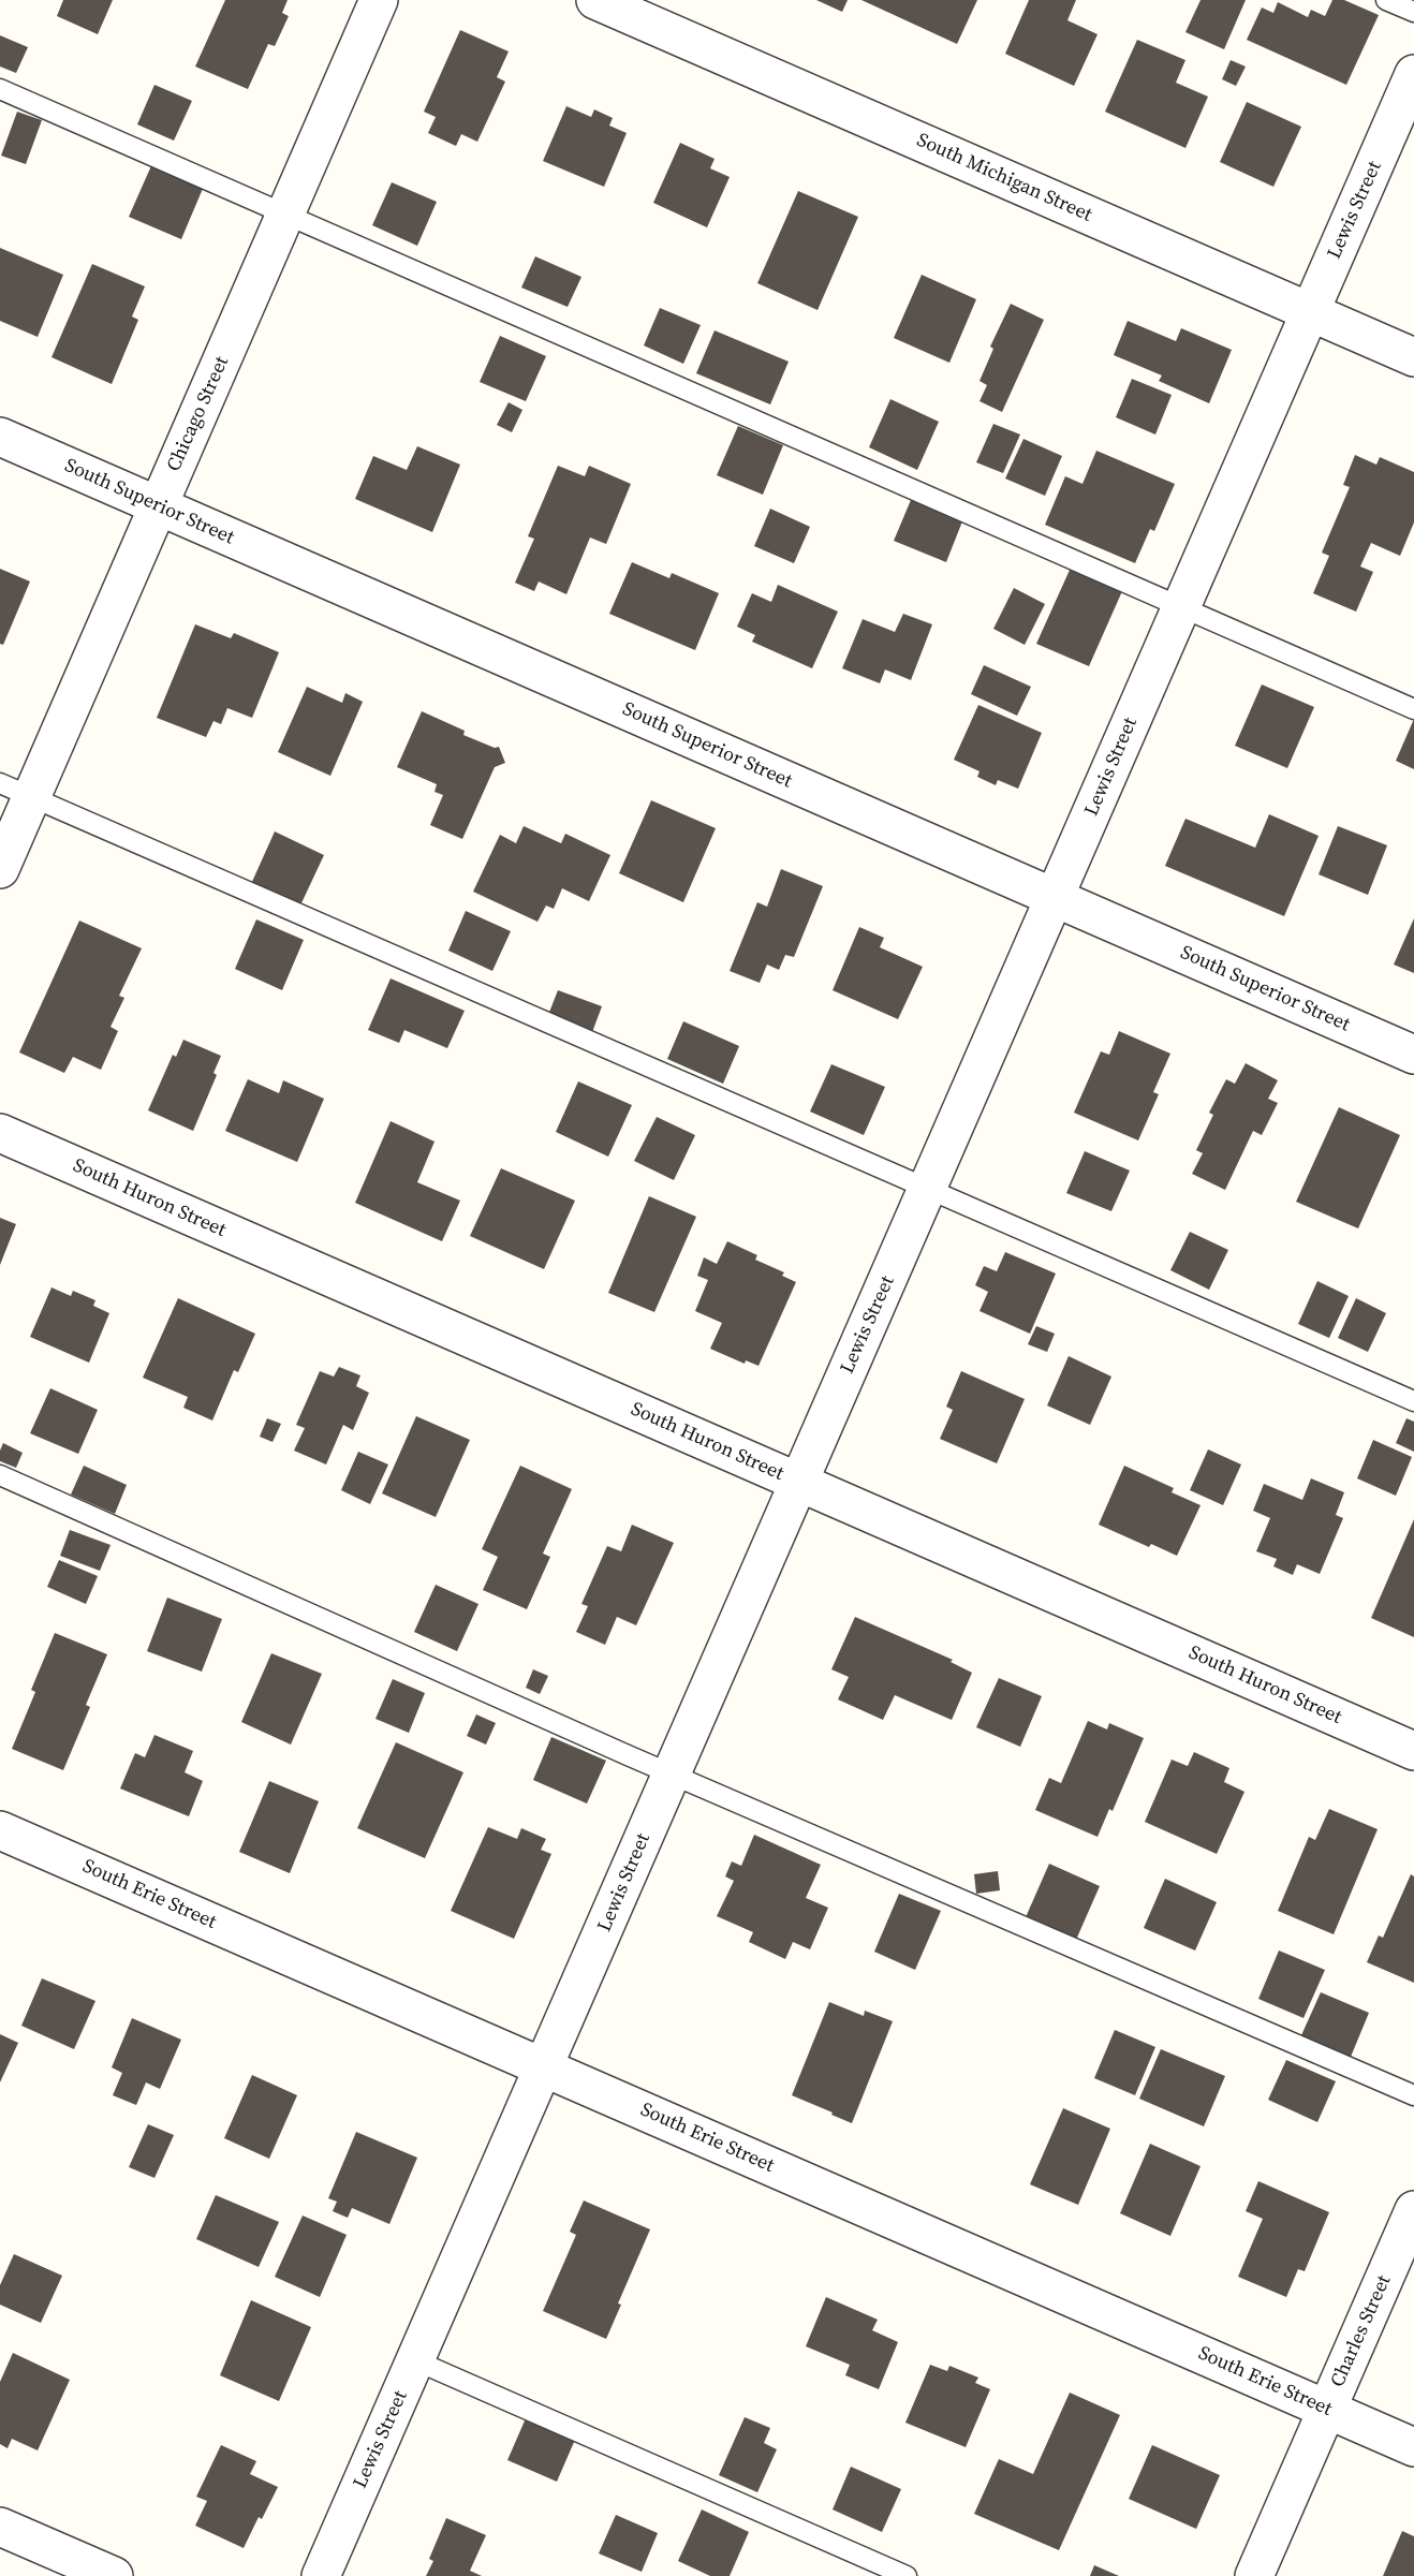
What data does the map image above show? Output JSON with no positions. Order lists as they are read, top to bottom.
{
  "streets": {
    "street": [
      "South Michigan Street",
      "Lewis Street",
      "Chicago Street",
      "South Superior Street",
      "South Huron Street",
      "South Erie Street",
      "Charles Street"
    ]
  },
  "crossings": [
    ["South Michigan Street", "Lewis Street"],
    ["Lewis Street", "South Superior Street"],
    ["Lewis Street", "South Huron Street"],
    ["Lewis Street", "South Erie Street"],
    ["Chicago Street", "South Superior Street"],
    ["South Erie Street", "Charles Street"]
  ]
}
